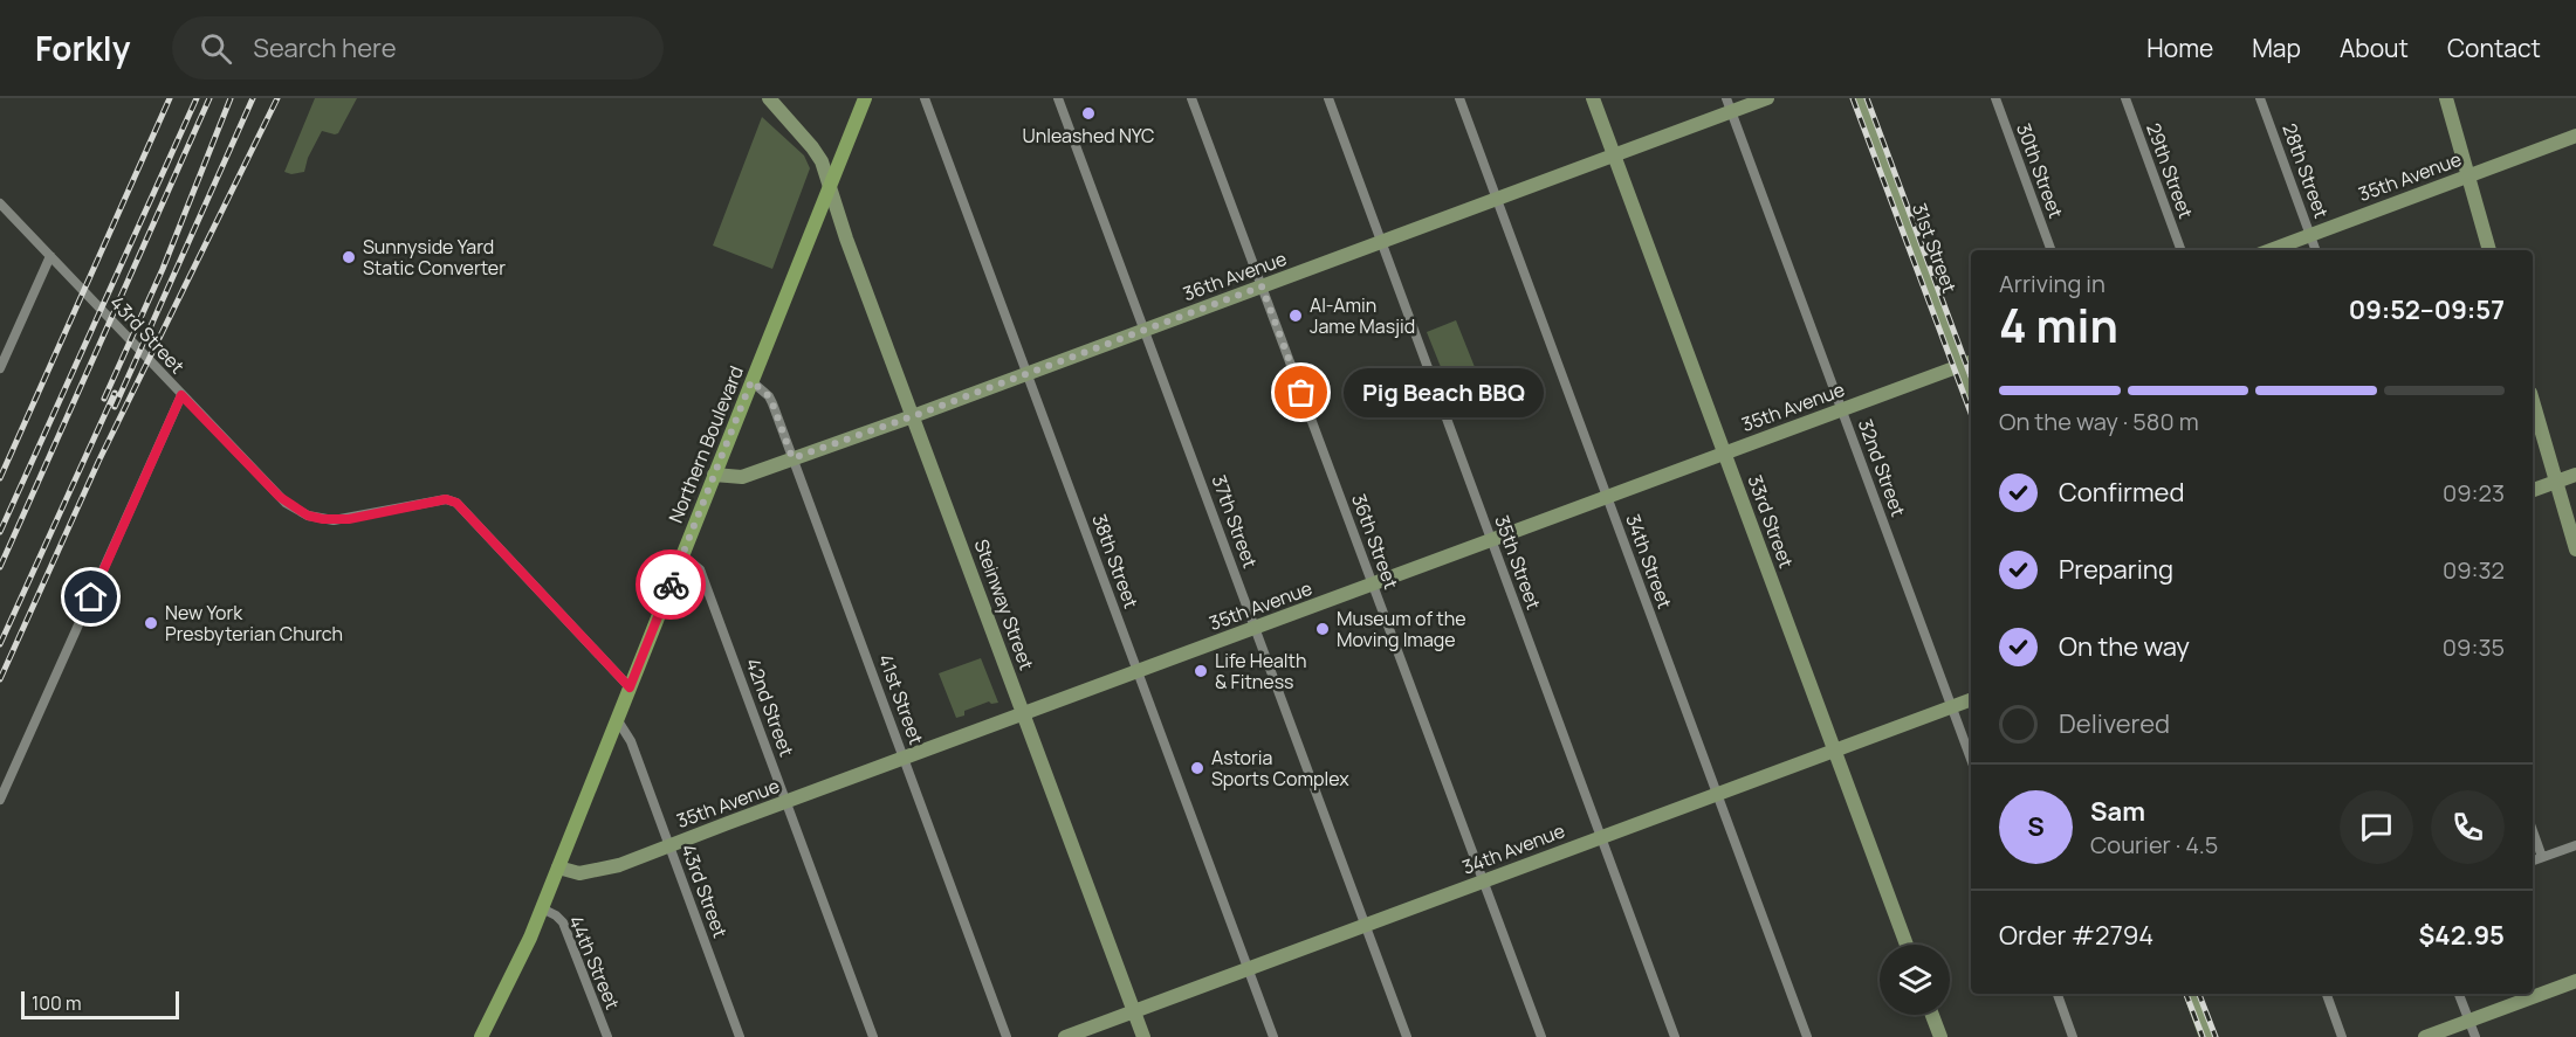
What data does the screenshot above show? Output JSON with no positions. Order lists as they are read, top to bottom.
{
  "streets": {
    "main road": ["Northern Boulevard"],
    "street": [
      "30th Street",
      "29th Street",
      "28th Street",
      "35th Avenue",
      "31st Street",
      "36th Avenue",
      "43rd Street",
      "32nd Street",
      "37th Street",
      "33rd Street",
      "36th Street",
      "38th Street",
      "34th Street",
      "35th Street",
      "Steinway Street",
      "41st Street",
      "42nd Street",
      "34th Avenue",
      "44th Street"
    ]
  },
  "crossings": [
    ["28th Street", "35th Avenue"],
    ["35th Avenue", "31st Street"],
    ["35th Avenue", "43rd Street"],
    ["35th Avenue", "Northern Boulevard"],
    ["35th Avenue", "32nd Street"],
    ["35th Avenue", "37th Street"],
    ["35th Avenue", "33rd Street"],
    ["35th Avenue", "36th Street"],
    ["35th Avenue", "38th Street"],
    ["35th Avenue", "34th Street"],
    ["35th Avenue", "35th Street"],
    ["35th Avenue", "Steinway Street"],
    ["35th Avenue", "41st Street"],
    ["35th Avenue", "42nd Street"],
    ["36th Avenue", "Northern Boulevard"],
    ["36th Avenue", "32nd Street"],
    ["36th Avenue", "37th Street"],
    ["36th Avenue", "33rd Street"],
    ["36th Avenue", "36th Street"],
    ["36th Avenue", "38th Street"],
    ["36th Avenue", "34th Street"],
    ["36th Avenue", "35th Street"],
    ["36th Avenue", "Steinway Street"],
    ["36th Avenue", "41st Street"],
    ["43rd Street", "Northern Boulevard"],
    ["Northern Boulevard", "Steinway Street"],
    ["Northern Boulevard", "41st Street"],
    ["Northern Boulevard", "42nd Street"],
    ["Northern Boulevard", "44th Street"],
    ["32nd Street", "34th Avenue"],
    ["37th Street", "34th Avenue"],
    ["33rd Street", "34th Avenue"],
    ["36th Street", "34th Avenue"],
    ["38th Street", "34th Avenue"],
    ["34th Street", "34th Avenue"],
    ["35th Street", "34th Avenue"],
    ["Steinway Street", "34th Avenue"]
  ],
  "places": [
    "Unleashed NYC",
    "Sunnyside Yard Static Converter",
    "Al-Amin Jame Masjid",
    "Pig Beach BBQ",
    "New York Presbyterian Church",
    "Museum of the Moving Image",
    "Life Health & Fitness",
    "Astoria Sports Complex"
  ],
  "scale_bar": "100 m",
  "page": {
    "header": "Forkly",
    "search": "Search here",
    "nav": [
      "Home",
      "Map",
      "About",
      "Contact"
    ],
    "heading": ["4 min", "Arriving in", "09:52–09:57"],
    "panel": [
      "Sam",
      "Courier · 4.5",
      "Order #2794",
      "$42.95"
    ],
    "bubble": "Pig Beach BBQ",
    "bar": "On the way · 580 m",
    "list": [
      ["Confirmed", "09:23"],
      ["Preparing", "09:32"],
      ["On the way", "09:35"],
      "Delivered"
    ],
    "round": "S",
    "scale": "100 m"
  }
}
